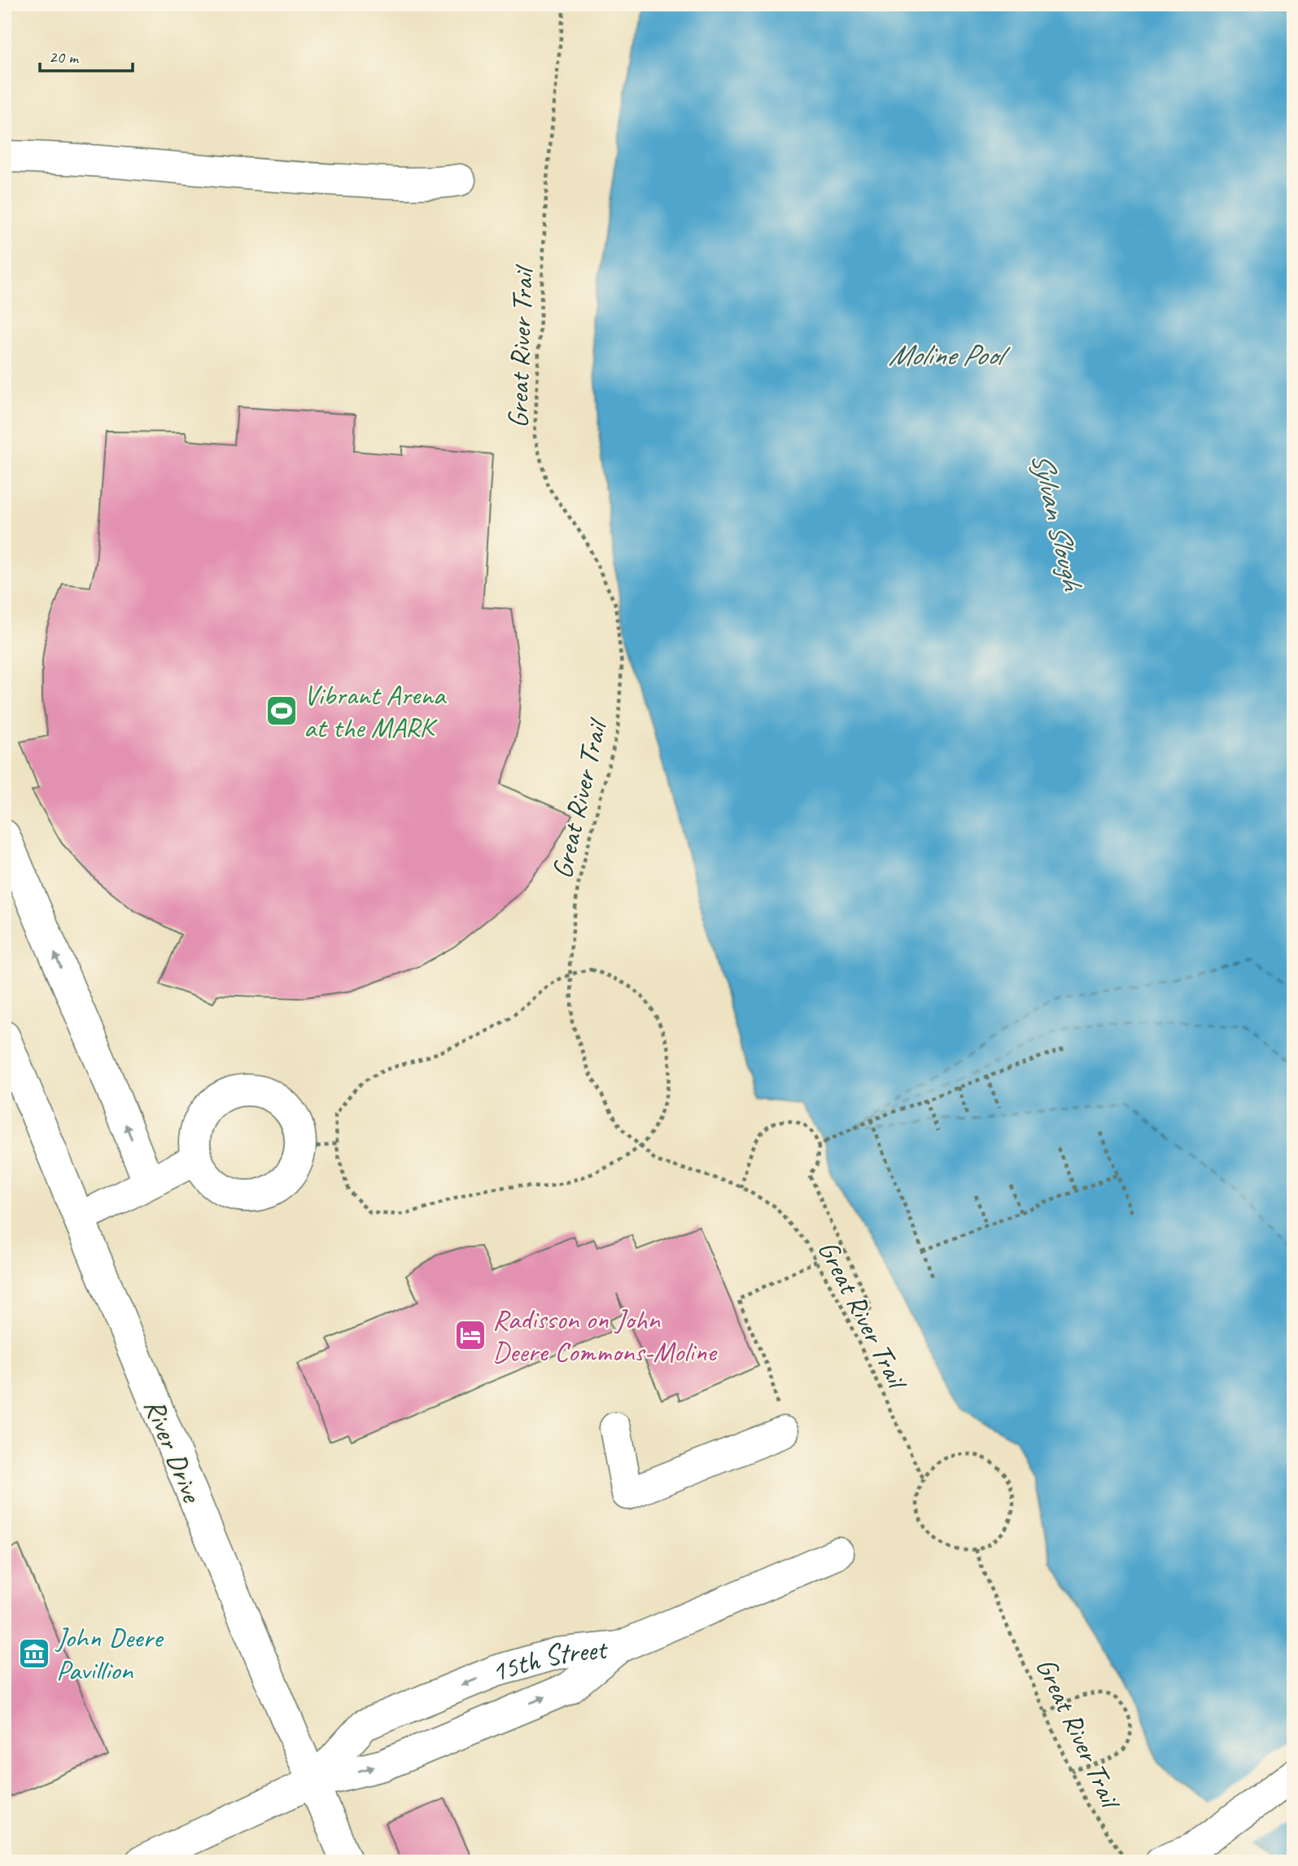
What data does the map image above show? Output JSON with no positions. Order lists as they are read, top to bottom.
{
  "streets": {
    "street": ["River Drive", "15th Street"],
    "path": ["Great River Trail"]
  },
  "crossings": [
    ["River Drive", "15th Street"]
  ],
  "water": ["Moline Pool", "Sylvan Slough"],
  "places": {
    "sports": ["Vibrant Arena at the MARK"],
    "hotel": ["Radisson on John Deere Commons-Moline"],
    "museum": ["John Deere Pavillion"]
  },
  "scale_bar": "20 m"
}
